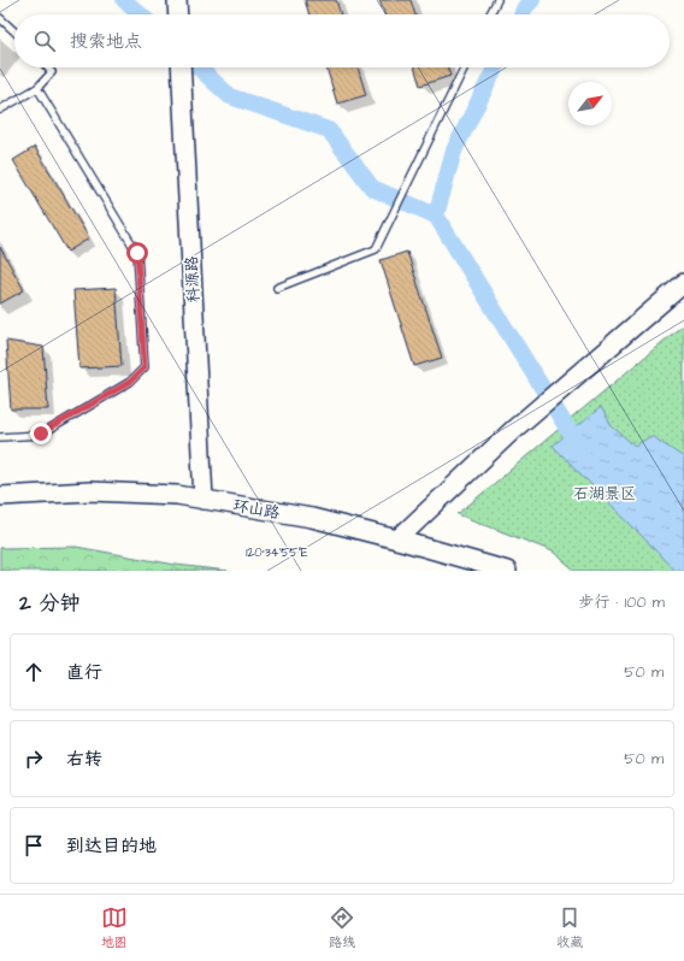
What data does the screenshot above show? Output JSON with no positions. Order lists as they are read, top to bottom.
{
  "streets": {
    "street": ["科源路", "环山路"]
  },
  "crossings": [
    ["科源路", "环山路"]
  ],
  "parks": ["石湖景区"],
  "north": "top right",
  "page": {
    "search": "搜索地点",
    "heading": ["2 分钟", "步行 · 100 m"],
    "list": [
      ["直行", "50 m"],
      ["右转", "50 m"],
      "到达目的地"
    ],
    "nav": ["地图", "路线", "收藏"]
  },
  "coordinates": ["120°34'55\"E"]
}
